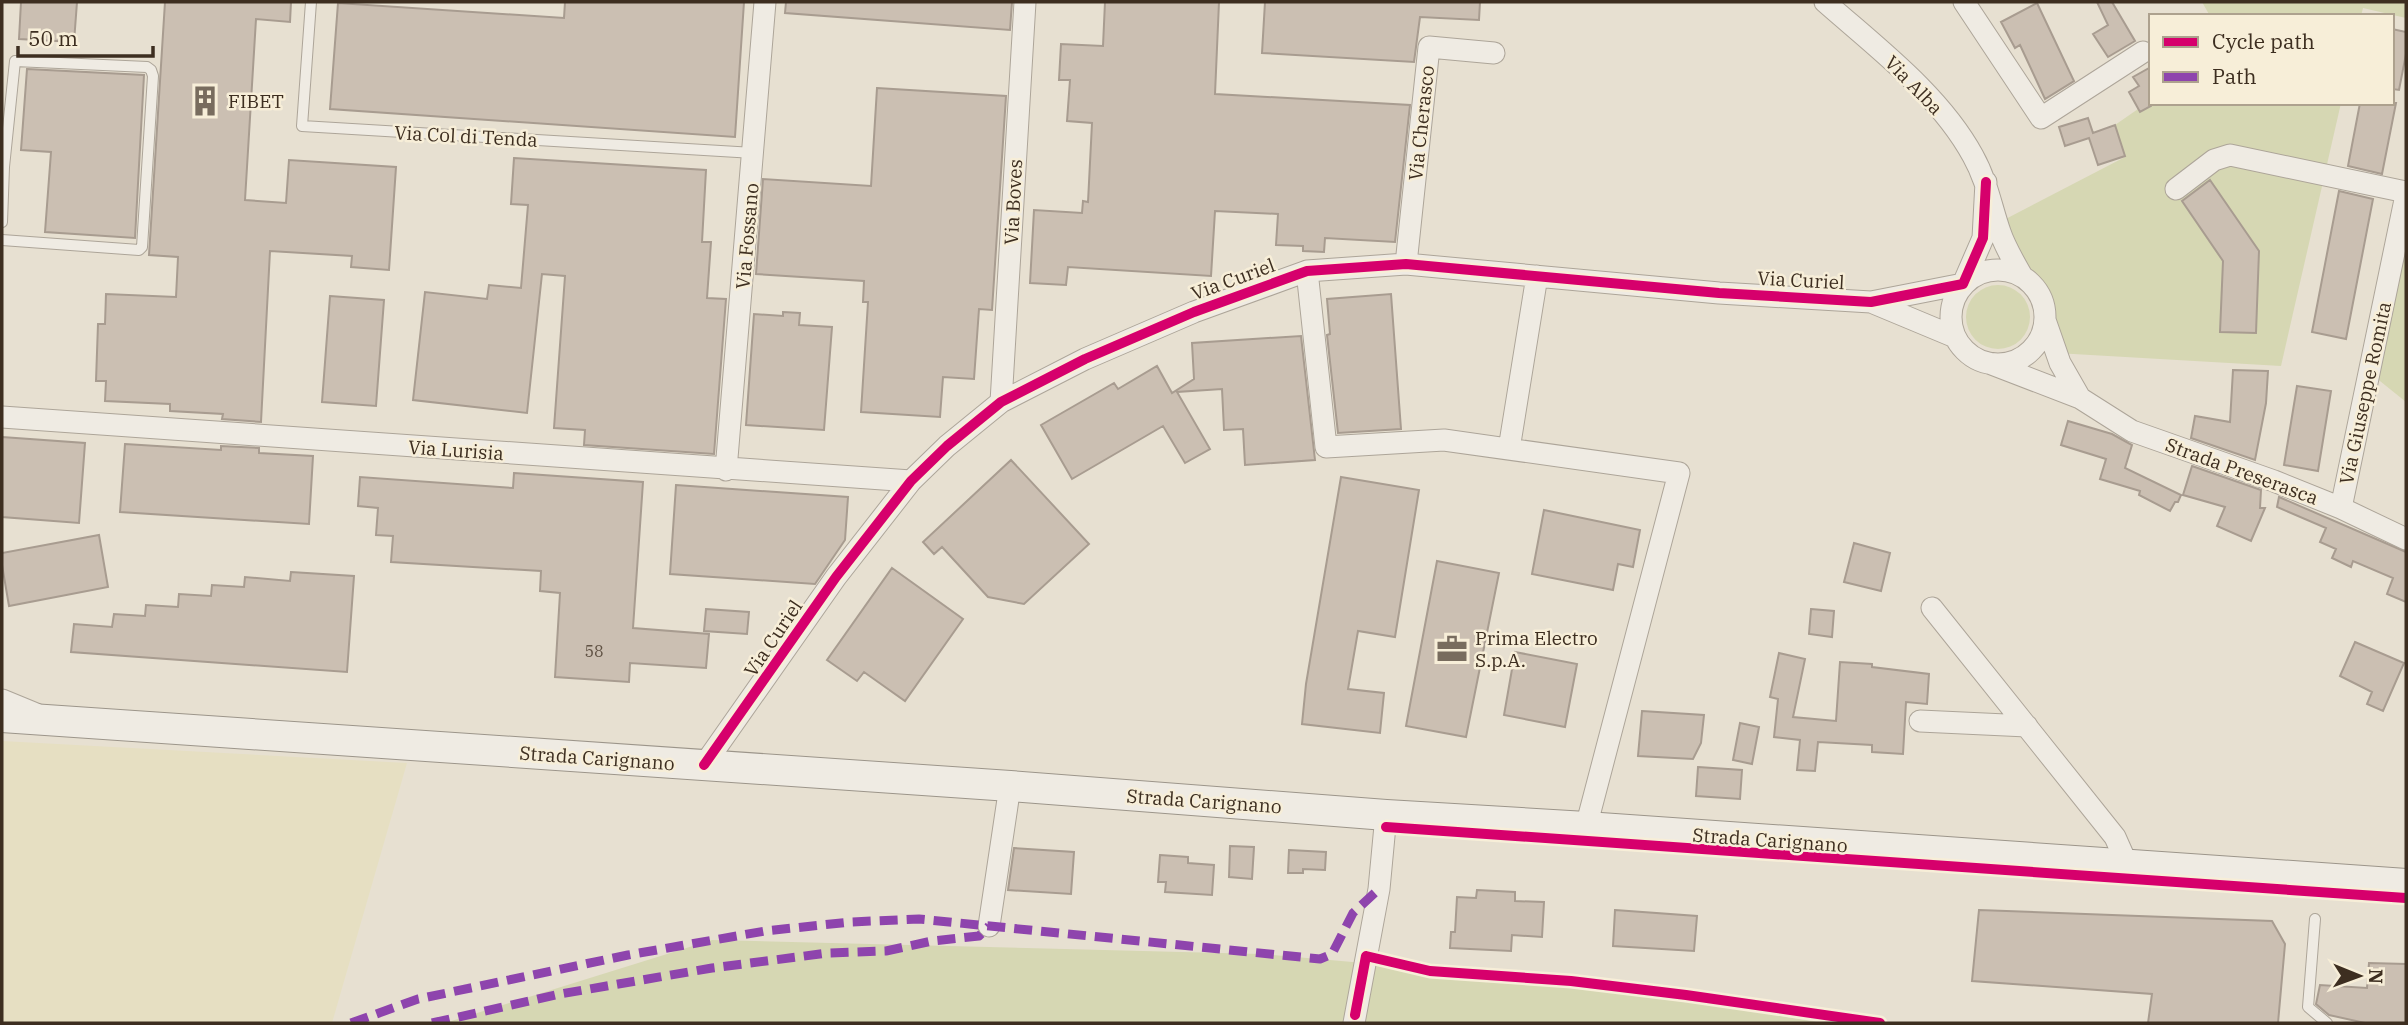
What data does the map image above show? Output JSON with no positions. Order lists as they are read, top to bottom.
{
  "streets": {
    "main road": ["Strada Carignano"],
    "street": [
      "Via Alba",
      "Via Cherasco",
      "Via Boves",
      "Via Fossano",
      "Via Curiel",
      "Via Giuseppe Romita",
      "Via Lurisia",
      "Strada Preserasca"
    ],
    "lane": ["Via Col di Tenda"]
  },
  "crossings": [
    ["Via Alba", "Via Curiel"],
    ["Via Alba", "Strada Preserasca"],
    ["Via Cherasco", "Via Curiel"],
    ["Via Col di Tenda", "Via Fossano"],
    ["Via Boves", "Via Curiel"],
    ["Via Fossano", "Via Lurisia"],
    ["Via Curiel", "Via Lurisia"],
    ["Via Curiel", "Strada Preserasca"],
    ["Via Curiel", "Strada Carignano"],
    ["Via Giuseppe Romita", "Strada Preserasca"]
  ],
  "places": {
    "building": ["FIBET"],
    "office": ["Prima Electro S.p.A."]
  },
  "house_numbers": ["58"],
  "legend": ["Cycle path", "Path"],
  "scale_bar": "50 m",
  "north": "right"
}
